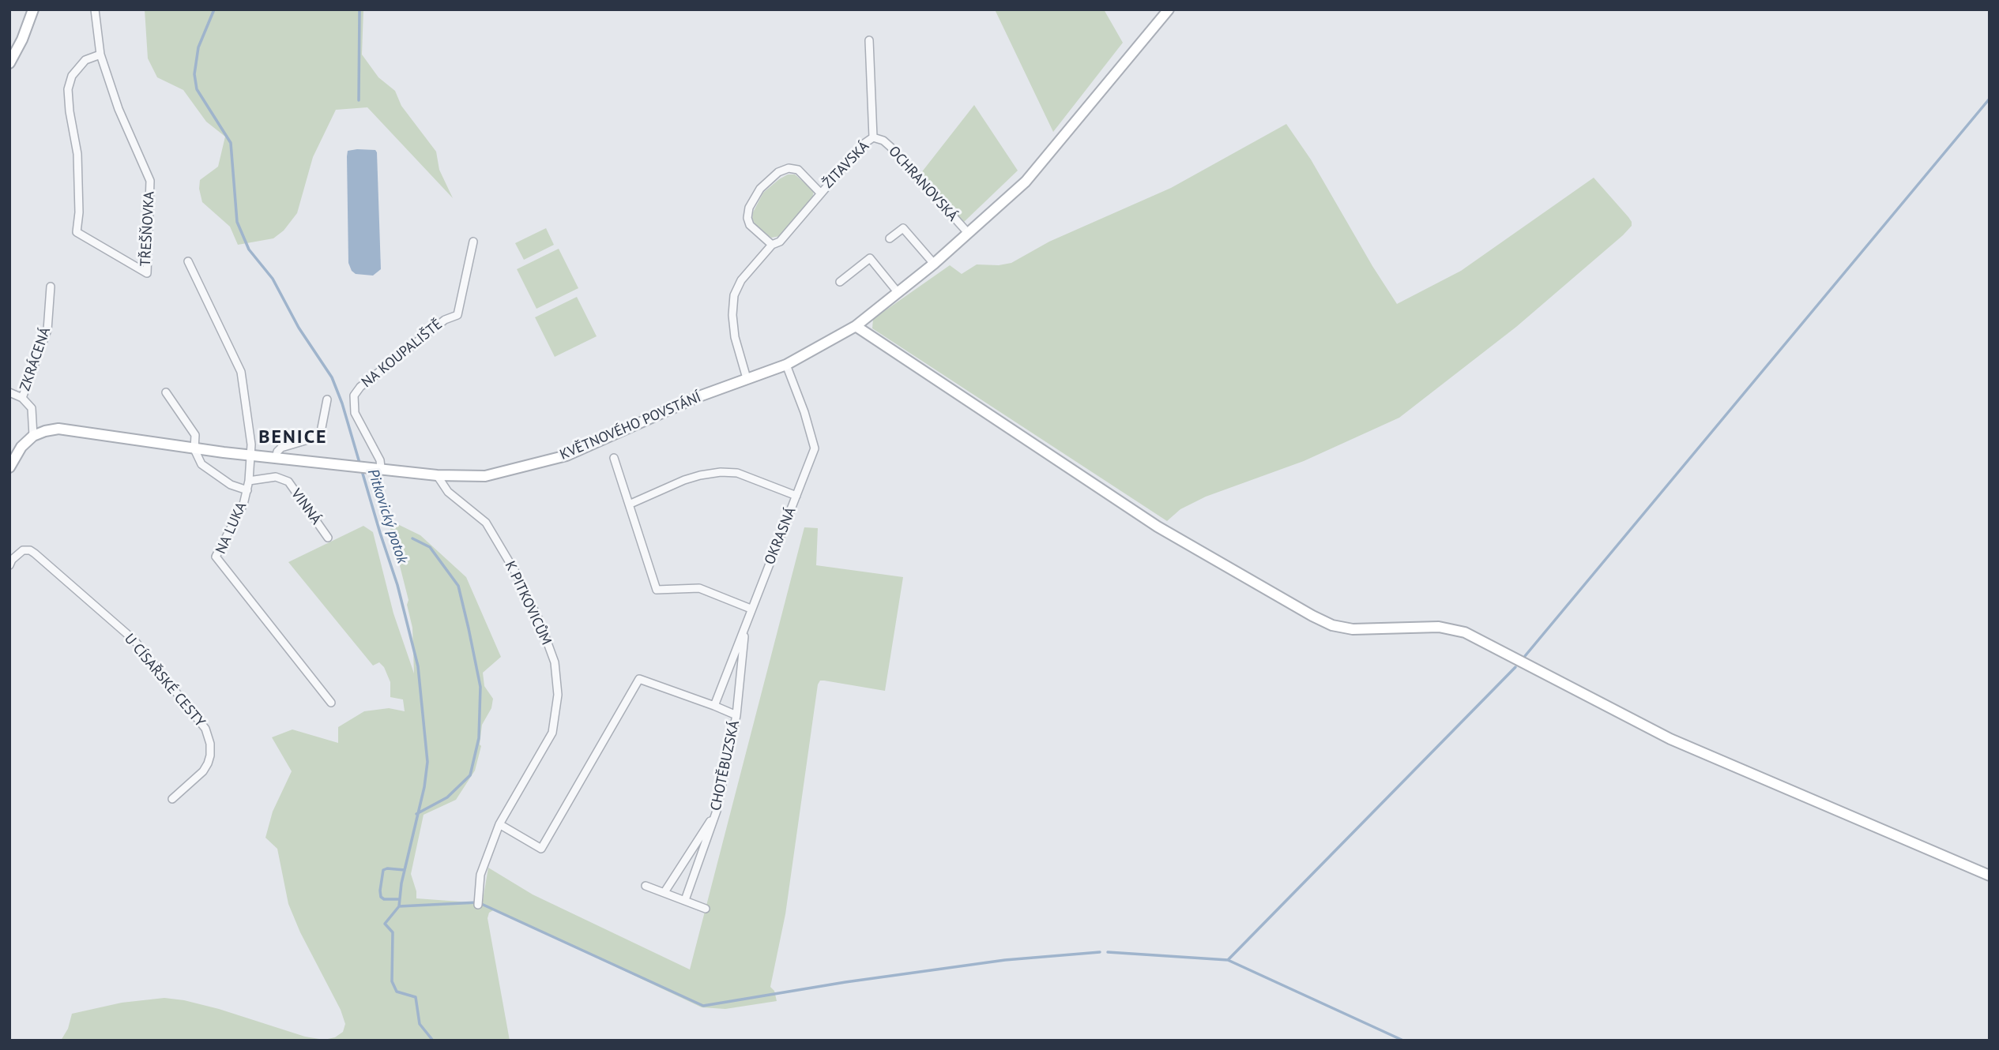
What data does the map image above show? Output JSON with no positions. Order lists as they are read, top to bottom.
{
  "streets": {
    "street": [
      "ŽITAVSKÁ",
      "OCHRANOVSKÁ",
      "TŘEŠŇOVKA",
      "NA KOUPALIŠTĚ",
      "ZKRÁCENÁ",
      "KVĚTNOVÉHO POVSTÁNÍ",
      "VINNÁ",
      "NA LUKA",
      "OKRASNÁ",
      "K PITKOVICŮM",
      "U CÍSAŘSKÉ CESTY",
      "CHOTĚBUZSKÁ"
    ]
  },
  "crossings": [
    ["ŽITAVSKÁ", "OCHRANOVSKÁ"],
    ["ŽITAVSKÁ", "KVĚTNOVÉHO POVSTÁNÍ"],
    ["OCHRANOVSKÁ", "KVĚTNOVÉHO POVSTÁNÍ"],
    ["NA KOUPALIŠTĚ", "KVĚTNOVÉHO POVSTÁNÍ"],
    ["KVĚTNOVÉHO POVSTÁNÍ", "NA LUKA"],
    ["KVĚTNOVÉHO POVSTÁNÍ", "OKRASNÁ"],
    ["KVĚTNOVÉHO POVSTÁNÍ", "K PITKOVICŮM"],
    ["VINNÁ", "NA LUKA"],
    ["OKRASNÁ", "CHOTĚBUZSKÁ"]
  ],
  "districts": ["BENICE"],
  "water": ["Pitkovický potok"]
}
